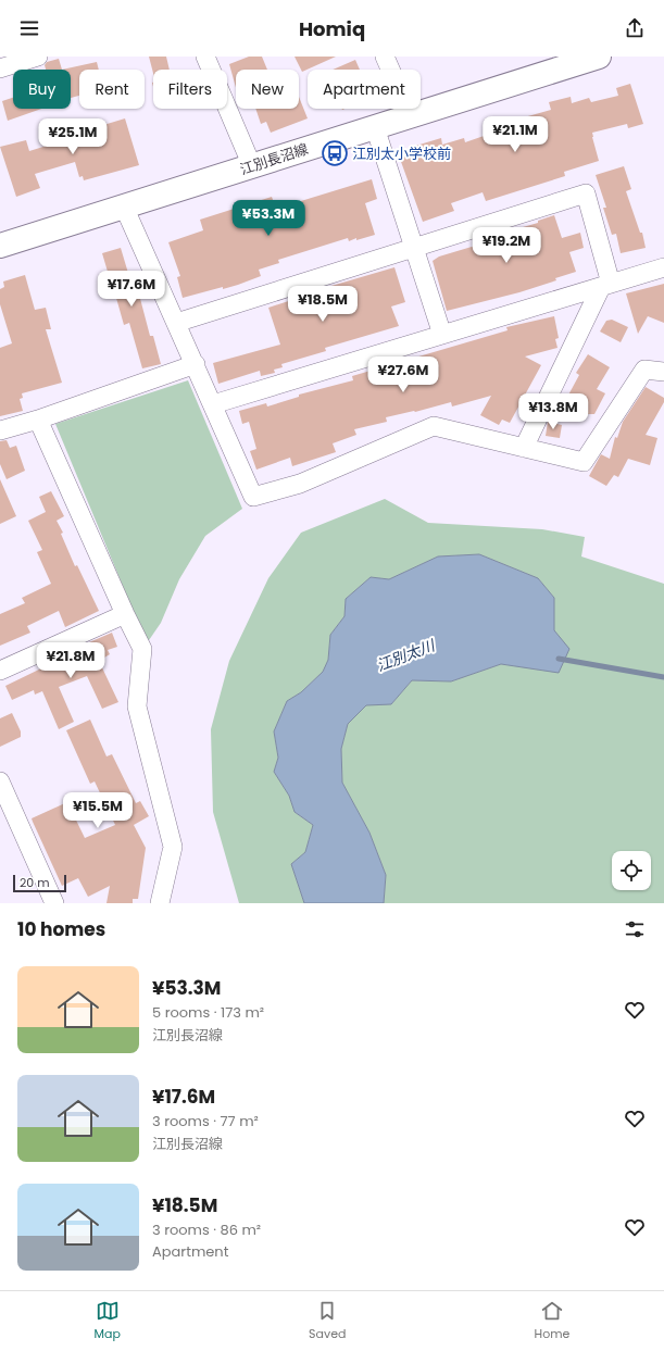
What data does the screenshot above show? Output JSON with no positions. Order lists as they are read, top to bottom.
{
  "streets": {
    "main road": ["江別長沼線"]
  },
  "water": ["江別太川"],
  "places": {
    "bus stop": ["江別太小学校前"]
  },
  "scale_bar": "20 m",
  "page": {
    "header": "Homiq",
    "chip": [
      "Buy",
      "Rent",
      "Filters",
      "New",
      "Apartment"
    ],
    "price": [
      "¥21.1M",
      "¥25.1M",
      "¥53.3M",
      "¥19.2M",
      "¥17.6M",
      "¥18.5M",
      "¥27.6M",
      "¥13.8M",
      "¥21.8M",
      "¥15.5M"
    ],
    "scale": "20 m",
    "heading": "10 homes",
    "list": [
      {
        "name": "¥53.3M",
        "note": "5 rooms · 173 m² · 江別長沼線"
      },
      {
        "name": "¥17.6M",
        "note": "3 rooms · 77 m² · 江別長沼線"
      },
      {
        "name": "¥18.5M",
        "note": "3 rooms · 86 m² · Apartment"
      }
    ],
    "tabs": ["Map", "Saved", "Home"]
  }
}
